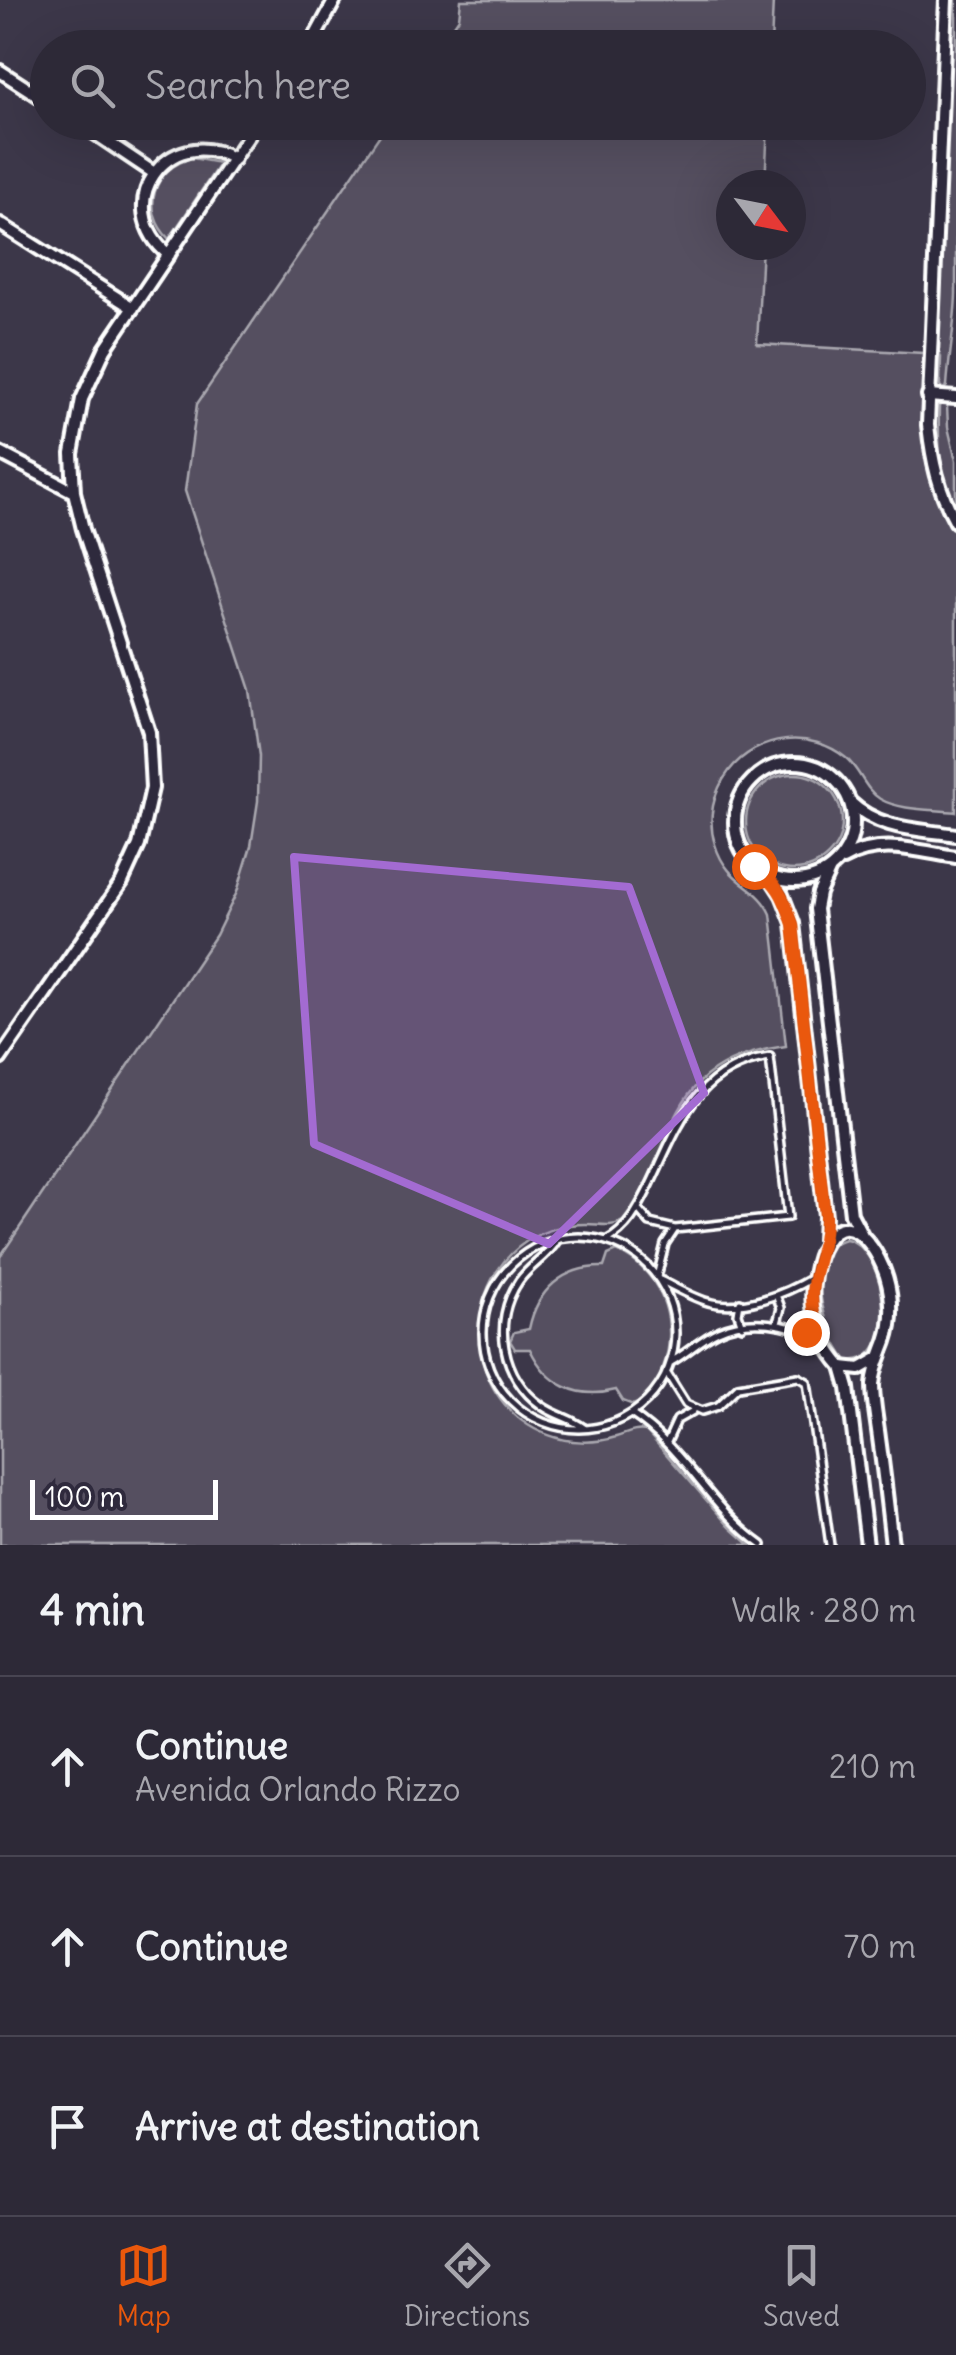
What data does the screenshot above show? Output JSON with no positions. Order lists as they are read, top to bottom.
{
  "scale_bar": "100 m",
  "north": "bottom right",
  "page": {
    "search": "Search here",
    "scale": "100 m",
    "heading": ["4 min", "Walk · 280 m"],
    "list": [
      ["Continue", "Avenida Orlando Rizzo", "210 m"],
      ["Continue", "70 m"],
      "Arrive at destination"
    ],
    "nav": ["Map", "Directions", "Saved"]
  }
}
